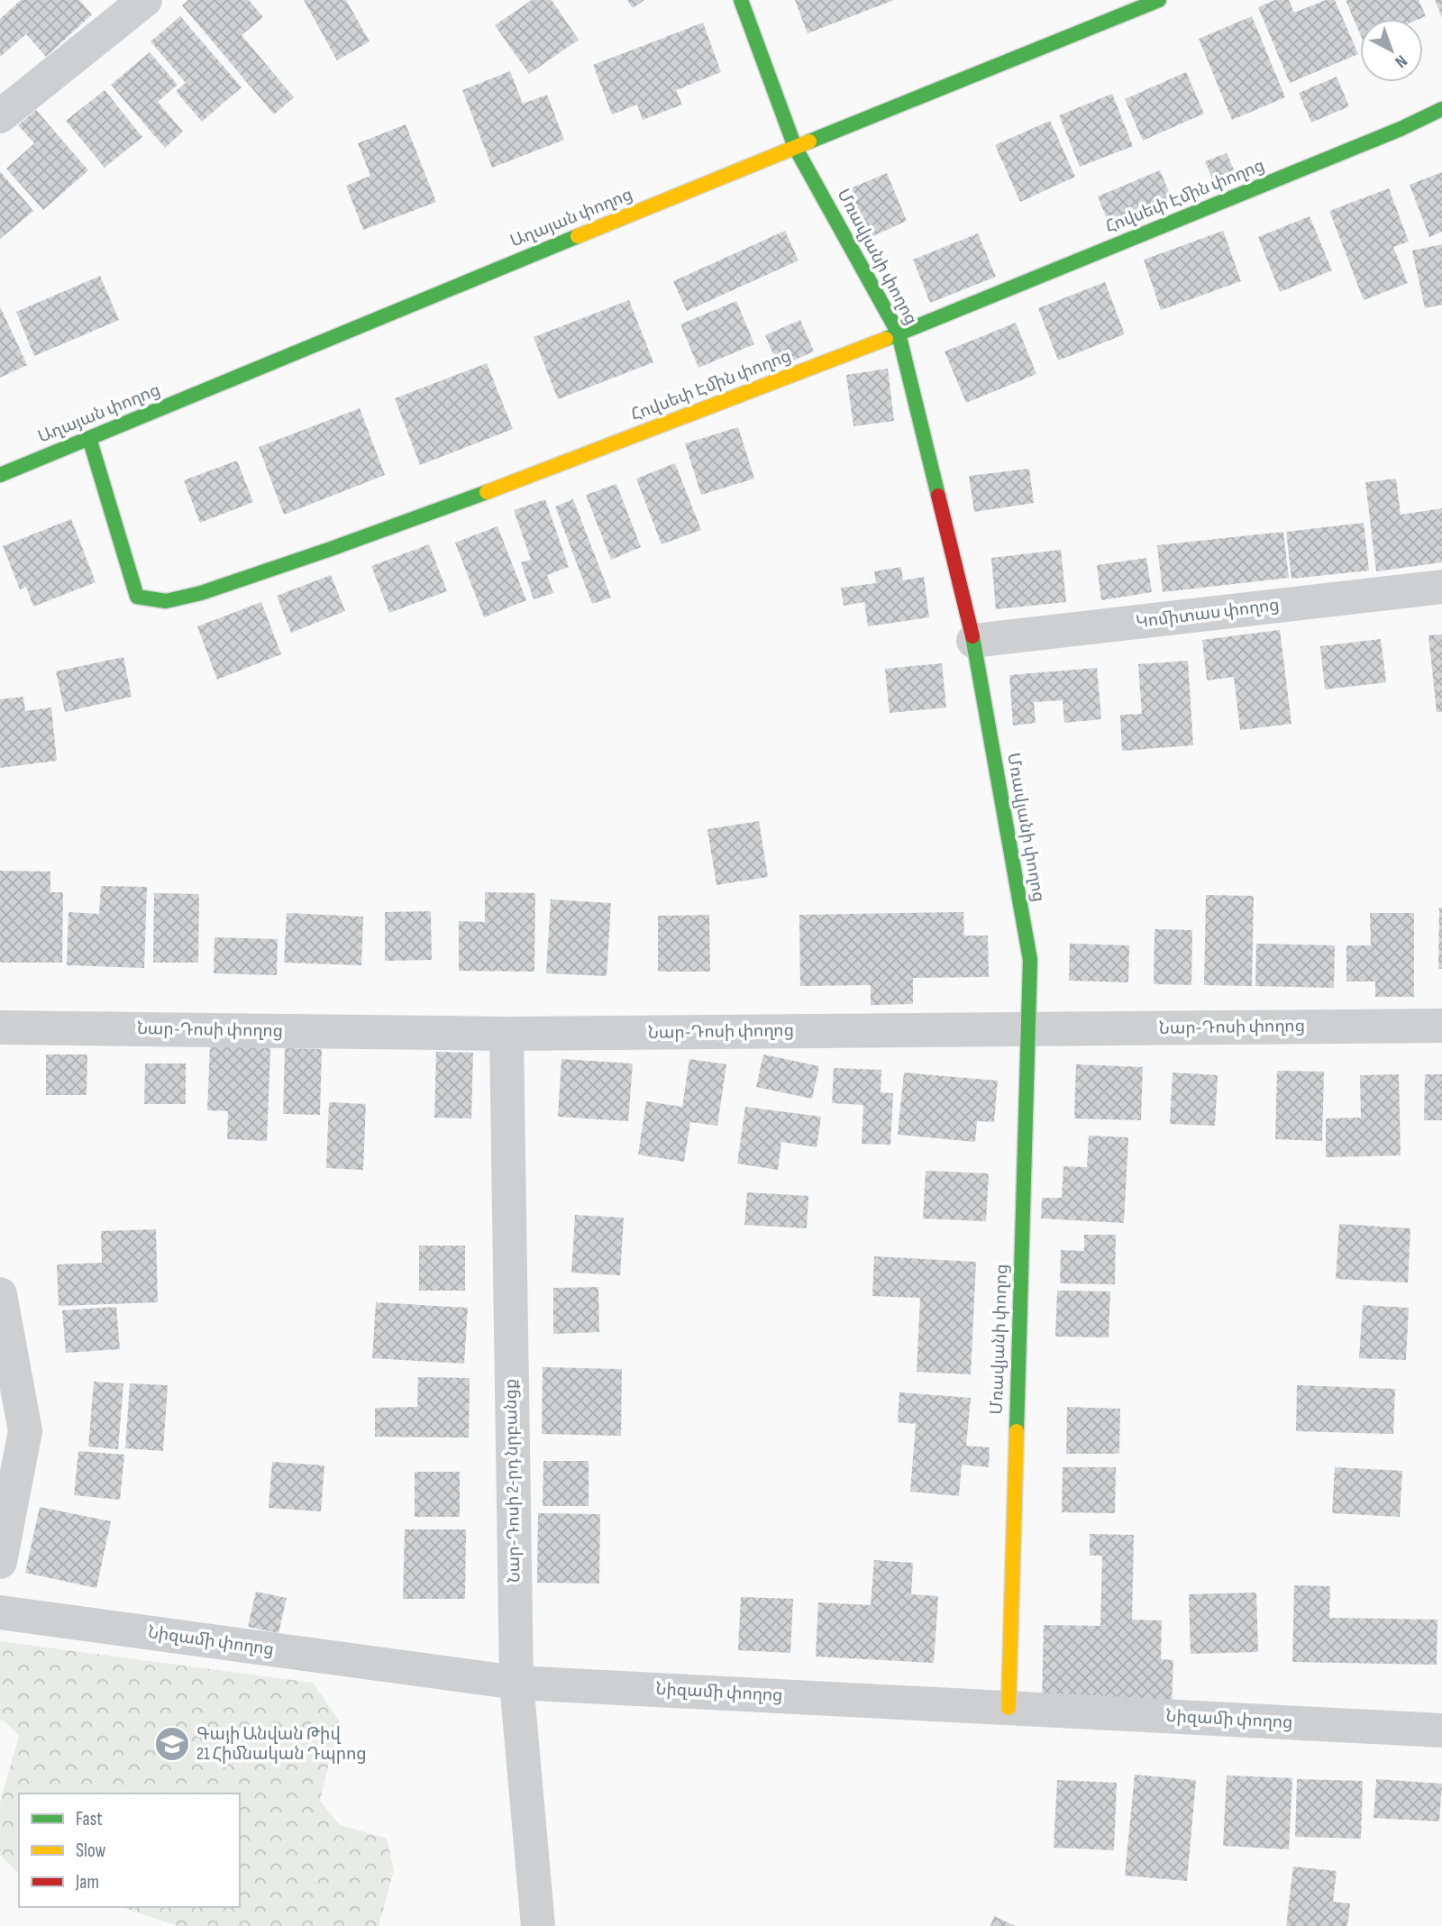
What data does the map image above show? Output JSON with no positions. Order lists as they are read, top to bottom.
{
  "streets": {
    "street": [
      "Հովսեփ Էմին փողոց",
      "Աղայան փողոց",
      "Մռավյանի փողոց",
      "Կոմիտաս փողոց",
      "Նար-Դոսի փողոց",
      "Նար-Դոսի 2-րդ նրբանցք",
      "Նիզամի փողոց"
    ]
  },
  "crossings": [
    ["Հովսեփ Էմին փողոց", "Աղայան փողոց"],
    ["Հովսեփ Էմին փողոց", "Մռավյանի փողոց"],
    ["Աղայան փողոց", "Մռավյանի փողոց"],
    ["Մռավյանի փողոց", "Կոմիտաս փողոց"],
    ["Մռավյանի փողոց", "Նար-Դոսի փողոց"],
    ["Մռավյանի փողոց", "Նիզամի փողոց"],
    ["Նար-Դոսի փողոց", "Նար-Դոսի 2-րդ նրբանցք"],
    ["Նար-Դոսի 2-րդ նրբանցք", "Նիզամի փողոց"]
  ],
  "places": {
    "school or university": ["Գայի Անվան Թիվ 21 Հիմնական Դպրոց"]
  },
  "legend": ["Fast", "Slow", "Jam"],
  "north": "bottom right"
}
